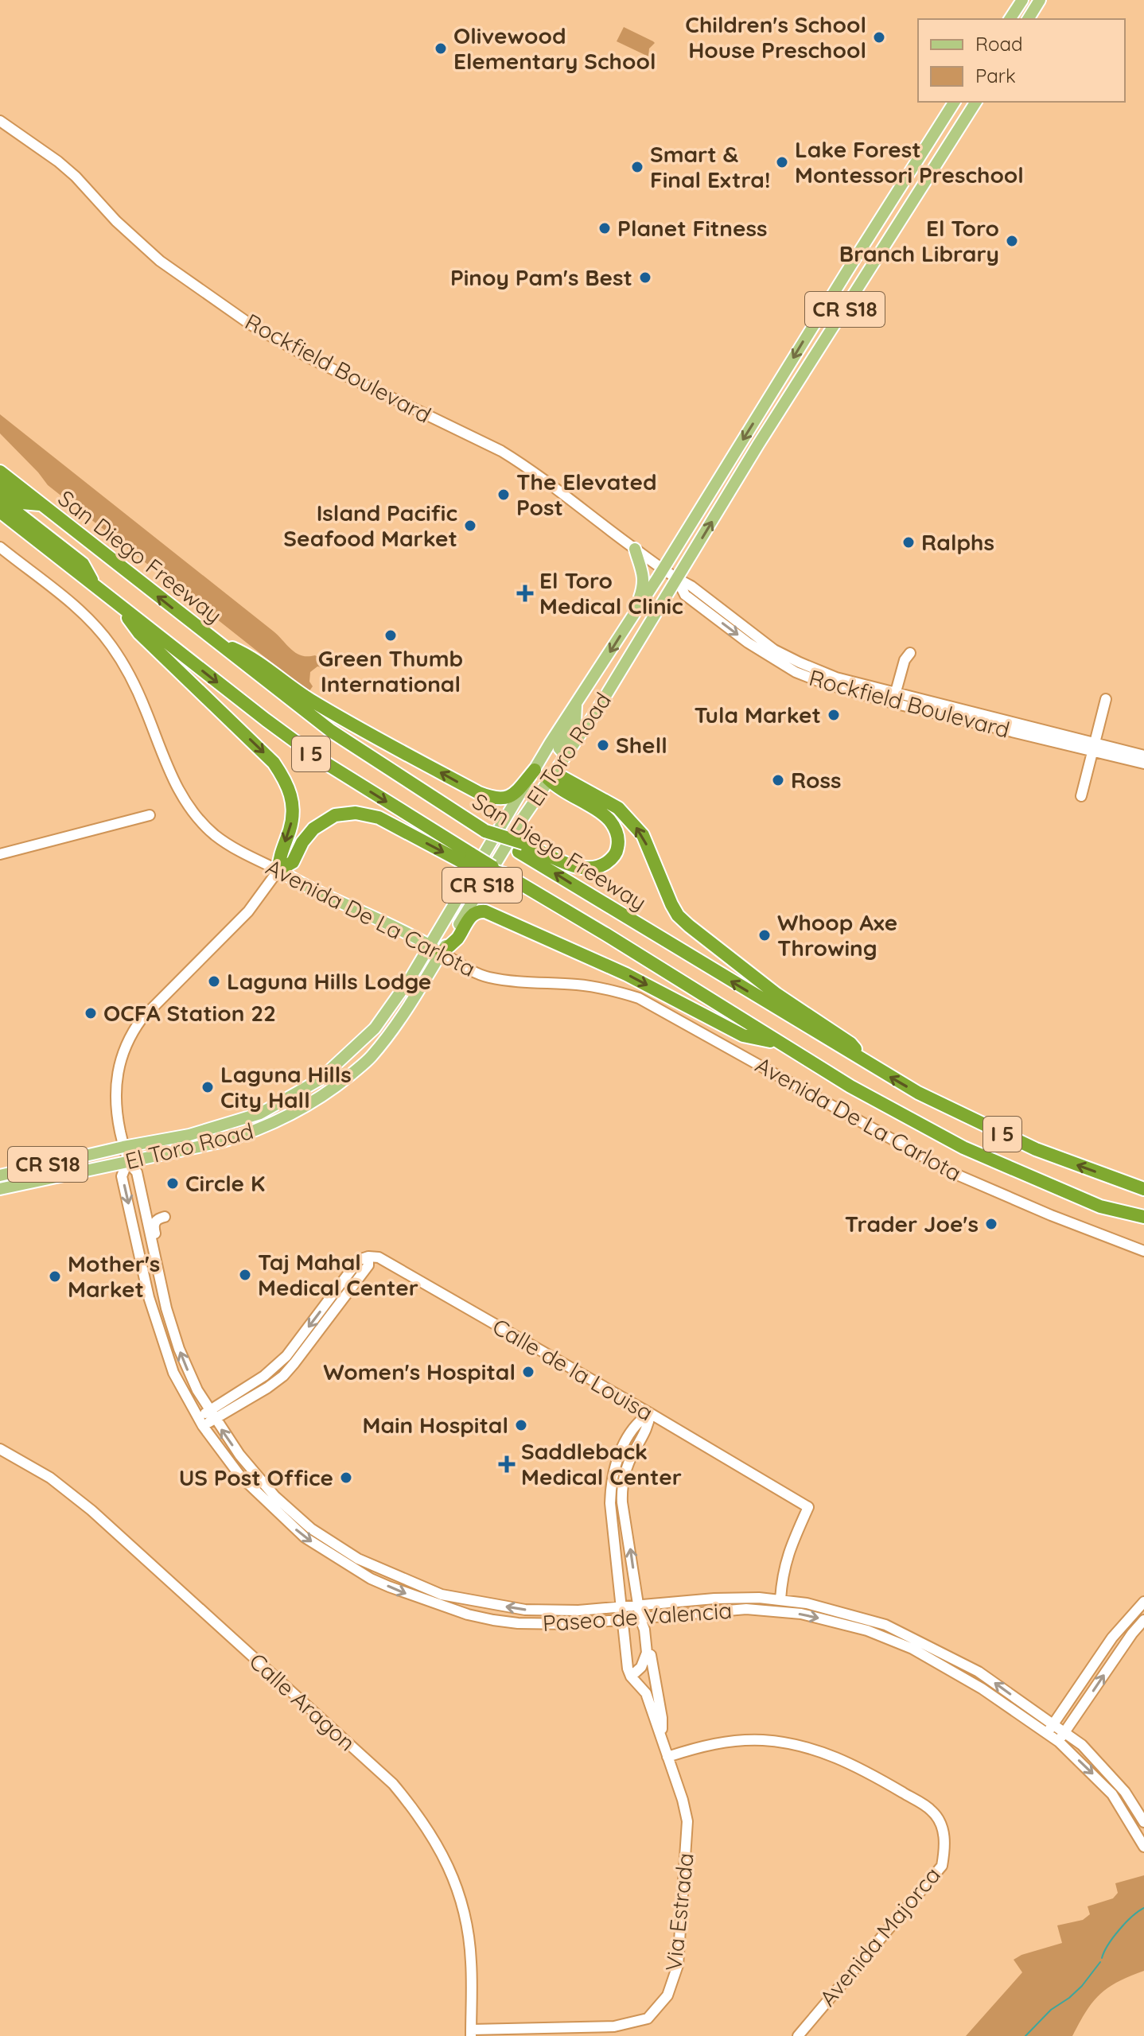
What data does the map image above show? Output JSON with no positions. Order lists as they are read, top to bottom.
{
  "streets": {
    "highway": ["San Diego Freeway", "I 5"],
    "main road": [
      "CR S18",
      "Rockfield Boulevard",
      "El Toro Road",
      "Avenida De La Carlota",
      "Calle de la Louisa",
      "Paseo de Valencia",
      "Calle Aragon",
      "Via Estrada",
      "Avenida Majorca"
    ]
  },
  "crossings": [
    ["Rockfield Boulevard", "El Toro Road"],
    ["San Diego Freeway", "I 5"],
    ["El Toro Road", "Avenida De La Carlota"],
    ["El Toro Road", "Paseo de Valencia"],
    ["Avenida De La Carlota", "Paseo de Valencia"],
    ["Calle de la Louisa", "Paseo de Valencia"],
    ["Calle de la Louisa", "Via Estrada"],
    ["Paseo de Valencia", "Via Estrada"],
    ["Calle Aragon", "Via Estrada"],
    ["Via Estrada", "Avenida Majorca"]
  ],
  "places": {
    "other": [
      "Children's School House Preschool",
      "Olivewood Elementary School",
      "Lake Forest Montessori Preschool",
      "Smart & Final Extra!",
      "Planet Fitness",
      "El Toro Branch Library",
      "Pinoy Pam's Best",
      "The Elevated Post",
      "Island Pacific Seafood Market",
      "Ralphs",
      "Green Thumb International",
      "Tula Market",
      "Shell",
      "Ross",
      "Whoop Axe Throwing",
      "Laguna Hills Lodge",
      "OCFA Station 22",
      "Laguna Hills City Hall",
      "Circle K",
      "Trader Joe's",
      "Taj Mahal Medical Center",
      "Mother's Market",
      "Women's Hospital",
      "Main Hospital",
      "US Post Office"
    ],
    "health": ["El Toro Medical Clinic", "Saddleback Medical Center"]
  },
  "legend": ["Road", "Park"]
}
